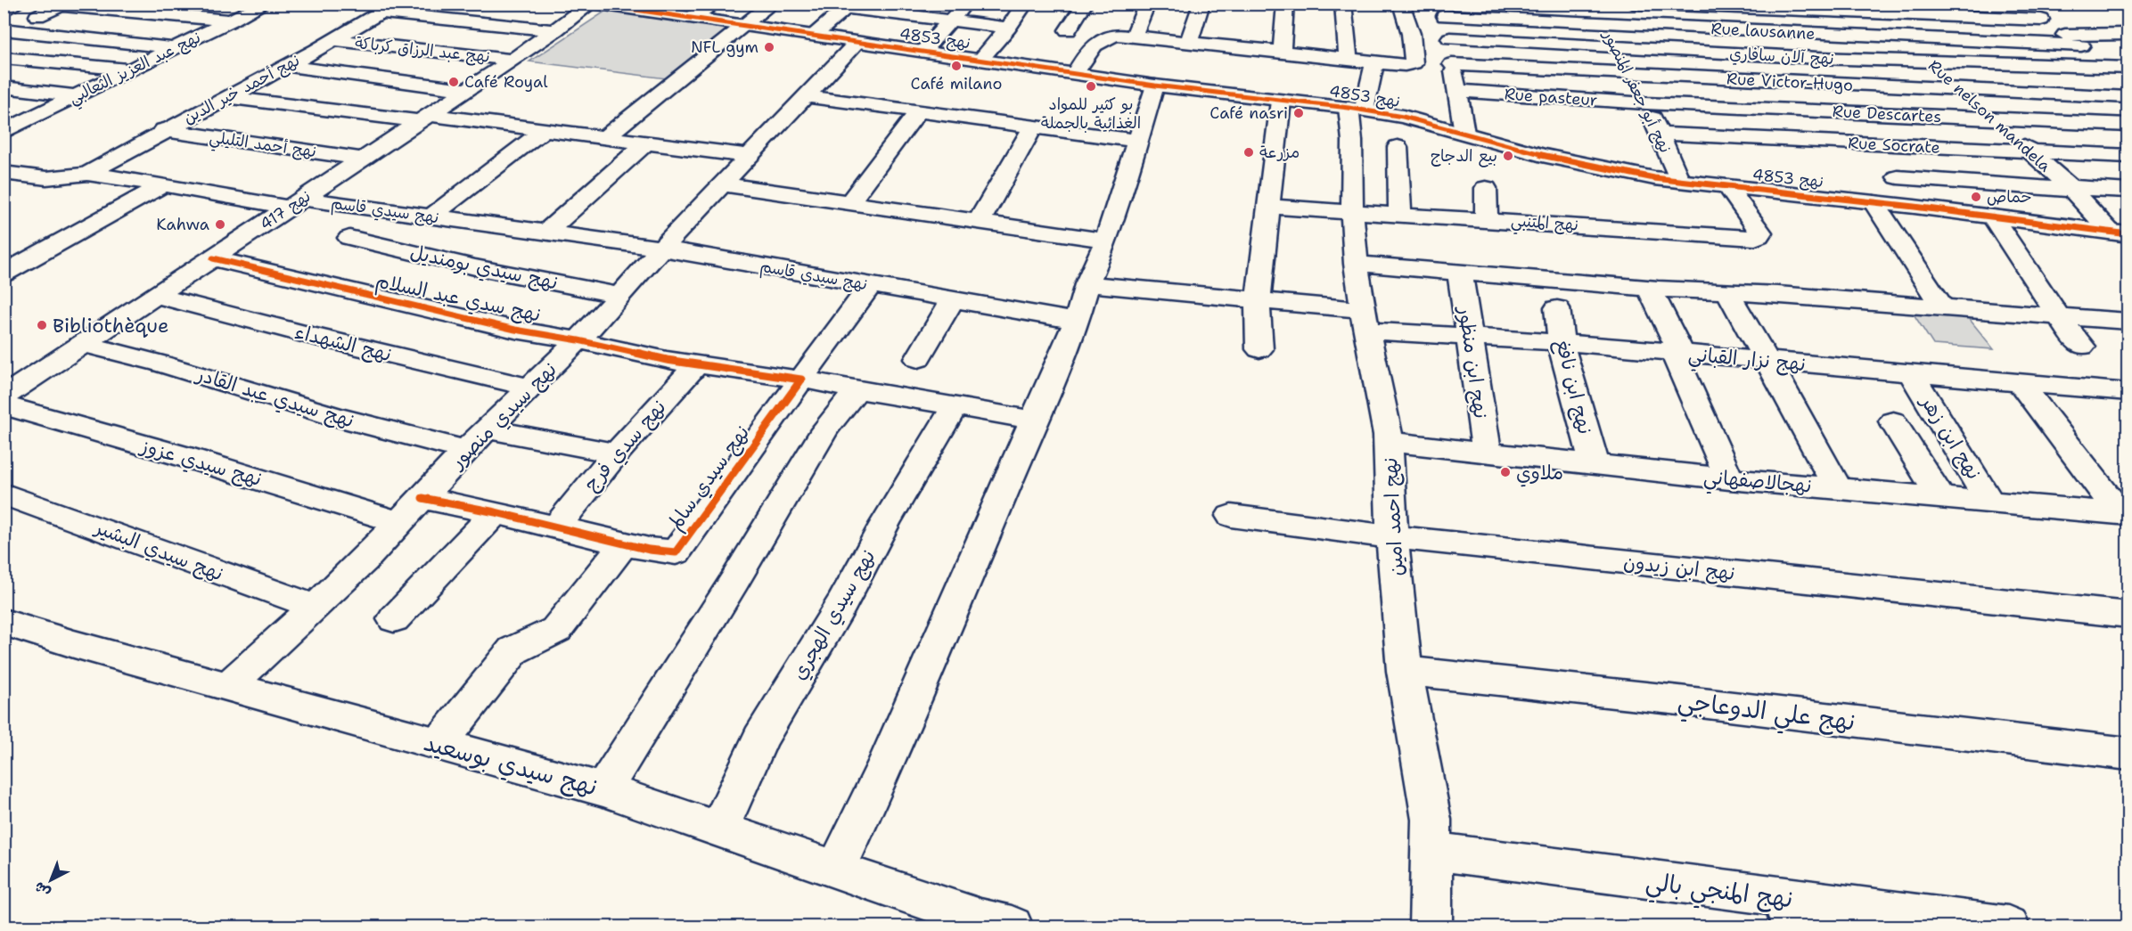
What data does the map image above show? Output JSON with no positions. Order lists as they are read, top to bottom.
{
  "streets": {
    "street": [
      "Rue lausanne",
      "نهج 4853",
      "نهج عبد الرزاق كرباكة",
      "نهج آلان سافاري",
      "نهج عبد العزيز الثعالبي",
      "Rue Victor-Hugo",
      "نهج أحمد خير الدين",
      "نهج أبو جعفر المنصور",
      "Rue pasteur",
      "Rue Descartes",
      "Rue nelson mandela",
      "نهج أحمد التليلي",
      "Rue Socrate",
      "نهج 417",
      "نهج سيدي قاسم",
      "نهج المتنبي",
      "نهج سيدي بومنديل",
      "نهج سدي عبد السلام",
      "نهج الشهداء",
      "نهج نزار القباني",
      "نهج ابن منظور",
      "نهج ابن نافغ",
      "نهج سيدي عبد القادر",
      "نهج سيدي منصور",
      "نهج ابن زهر",
      "نهج سدي فرج",
      "نهج سيدي عزوز",
      "نهج سيدي سالم",
      "نهجالاصفهاني",
      "نهج احمد امين",
      "نهج سيدي البشير",
      "نهج ابن زيدون",
      "نهج سيدي الهجري",
      "نهج علي الدوعاجي",
      "نهج سيدي بوسعيد",
      "نهج المنجي بالي"
    ]
  },
  "crossings": [
    ["Rue lausanne", "نهج أبو جعفر المنصور"],
    ["Rue lausanne", "Rue nelson mandela"],
    ["نهج 4853", "نهج أبو جعفر المنصور"],
    ["نهج 4853", "Rue nelson mandela"],
    ["نهج 4853", "نهج 417"],
    ["نهج 4853", "نهج المتنبي"],
    ["نهج 4853", "نهج سيدي منصور"],
    ["نهج 4853", "نهج احمد امين"],
    ["نهج عبد الرزاق كرباكة", "نهج أحمد خير الدين"],
    ["نهج عبد الرزاق كرباكة", "نهج 417"],
    ["نهج آلان سافاري", "نهج أبو جعفر المنصور"],
    ["نهج آلان سافاري", "Rue nelson mandela"],
    ["Rue Victor-Hugo", "نهج أبو جعفر المنصور"],
    ["Rue Victor-Hugo", "Rue nelson mandela"],
    ["نهج أحمد خير الدين", "نهج أحمد التليلي"],
    ["نهج أحمد خير الدين", "نهج سيدي قاسم"],
    ["نهج أبو جعفر المنصور", "Rue pasteur"],
    ["نهج أبو جعفر المنصور", "Rue Descartes"],
    ["نهج أبو جعفر المنصور", "Rue Socrate"],
    ["Rue pasteur", "Rue Descartes"],
    ["Rue Descartes", "Rue nelson mandela"],
    ["Rue nelson mandela", "Rue Socrate"],
    ["نهج أحمد التليلي", "نهج 417"],
    ["نهج 417", "نهج سيدي قاسم"],
    ["نهج 417", "نهج سدي عبد السلام"],
    ["نهج 417", "نهج الشهداء"],
    ["نهج 417", "نهج سيدي عبد القادر"],
    ["نهج سيدي قاسم", "نهج سيدي منصور"],
    ["نهج المتنبي", "نهج احمد امين"],
    ["نهج سيدي بومنديل", "نهج سيدي منصور"],
    ["نهج سدي عبد السلام", "نهج سيدي منصور"],
    ["نهج سدي عبد السلام", "نهج سدي فرج"],
    ["نهج سدي عبد السلام", "نهج سيدي سالم"],
    ["نهج سدي عبد السلام", "نهج سيدي الهجري"],
    ["نهج الشهداء", "نهج سيدي منصور"],
    ["نهج نزار القباني", "نهج ابن منظور"],
    ["نهج نزار القباني", "نهج ابن نافغ"],
    ["نهج نزار القباني", "نهج ابن زهر"],
    ["نهج نزار القباني", "نهج احمد امين"],
    ["نهج ابن منظور", "نهجالاصفهاني"],
    ["نهج ابن نافغ", "نهجالاصفهاني"],
    ["نهج سيدي عبد القادر", "نهج سيدي منصور"],
    ["نهج سيدي منصور", "نهج سيدي عزوز"],
    ["نهج سيدي منصور", "نهج سيدي البشير"],
    ["نهج سيدي منصور", "نهج سيدي بوسعيد"],
    ["نهج ابن زهر", "نهجالاصفهاني"],
    ["نهجالاصفهاني", "نهج احمد امين"],
    ["نهج احمد امين", "نهج ابن زيدون"],
    ["نهج احمد امين", "نهج علي الدوعاجي"],
    ["نهج احمد امين", "نهج المنجي بالي"],
    ["نهج سيدي الهجري", "نهج سيدي بوسعيد"]
  ],
  "places": [
    "NFL gym",
    "Café milano",
    "Café Royal",
    "بو كثير للمواد الغذائية بالجملة",
    "Café nasri",
    "مزرعة",
    "بيع الدجاج",
    "حماص",
    "Kahwa",
    "Bibliothèque",
    "ملاوي"
  ],
  "north": "bottom left"
}
